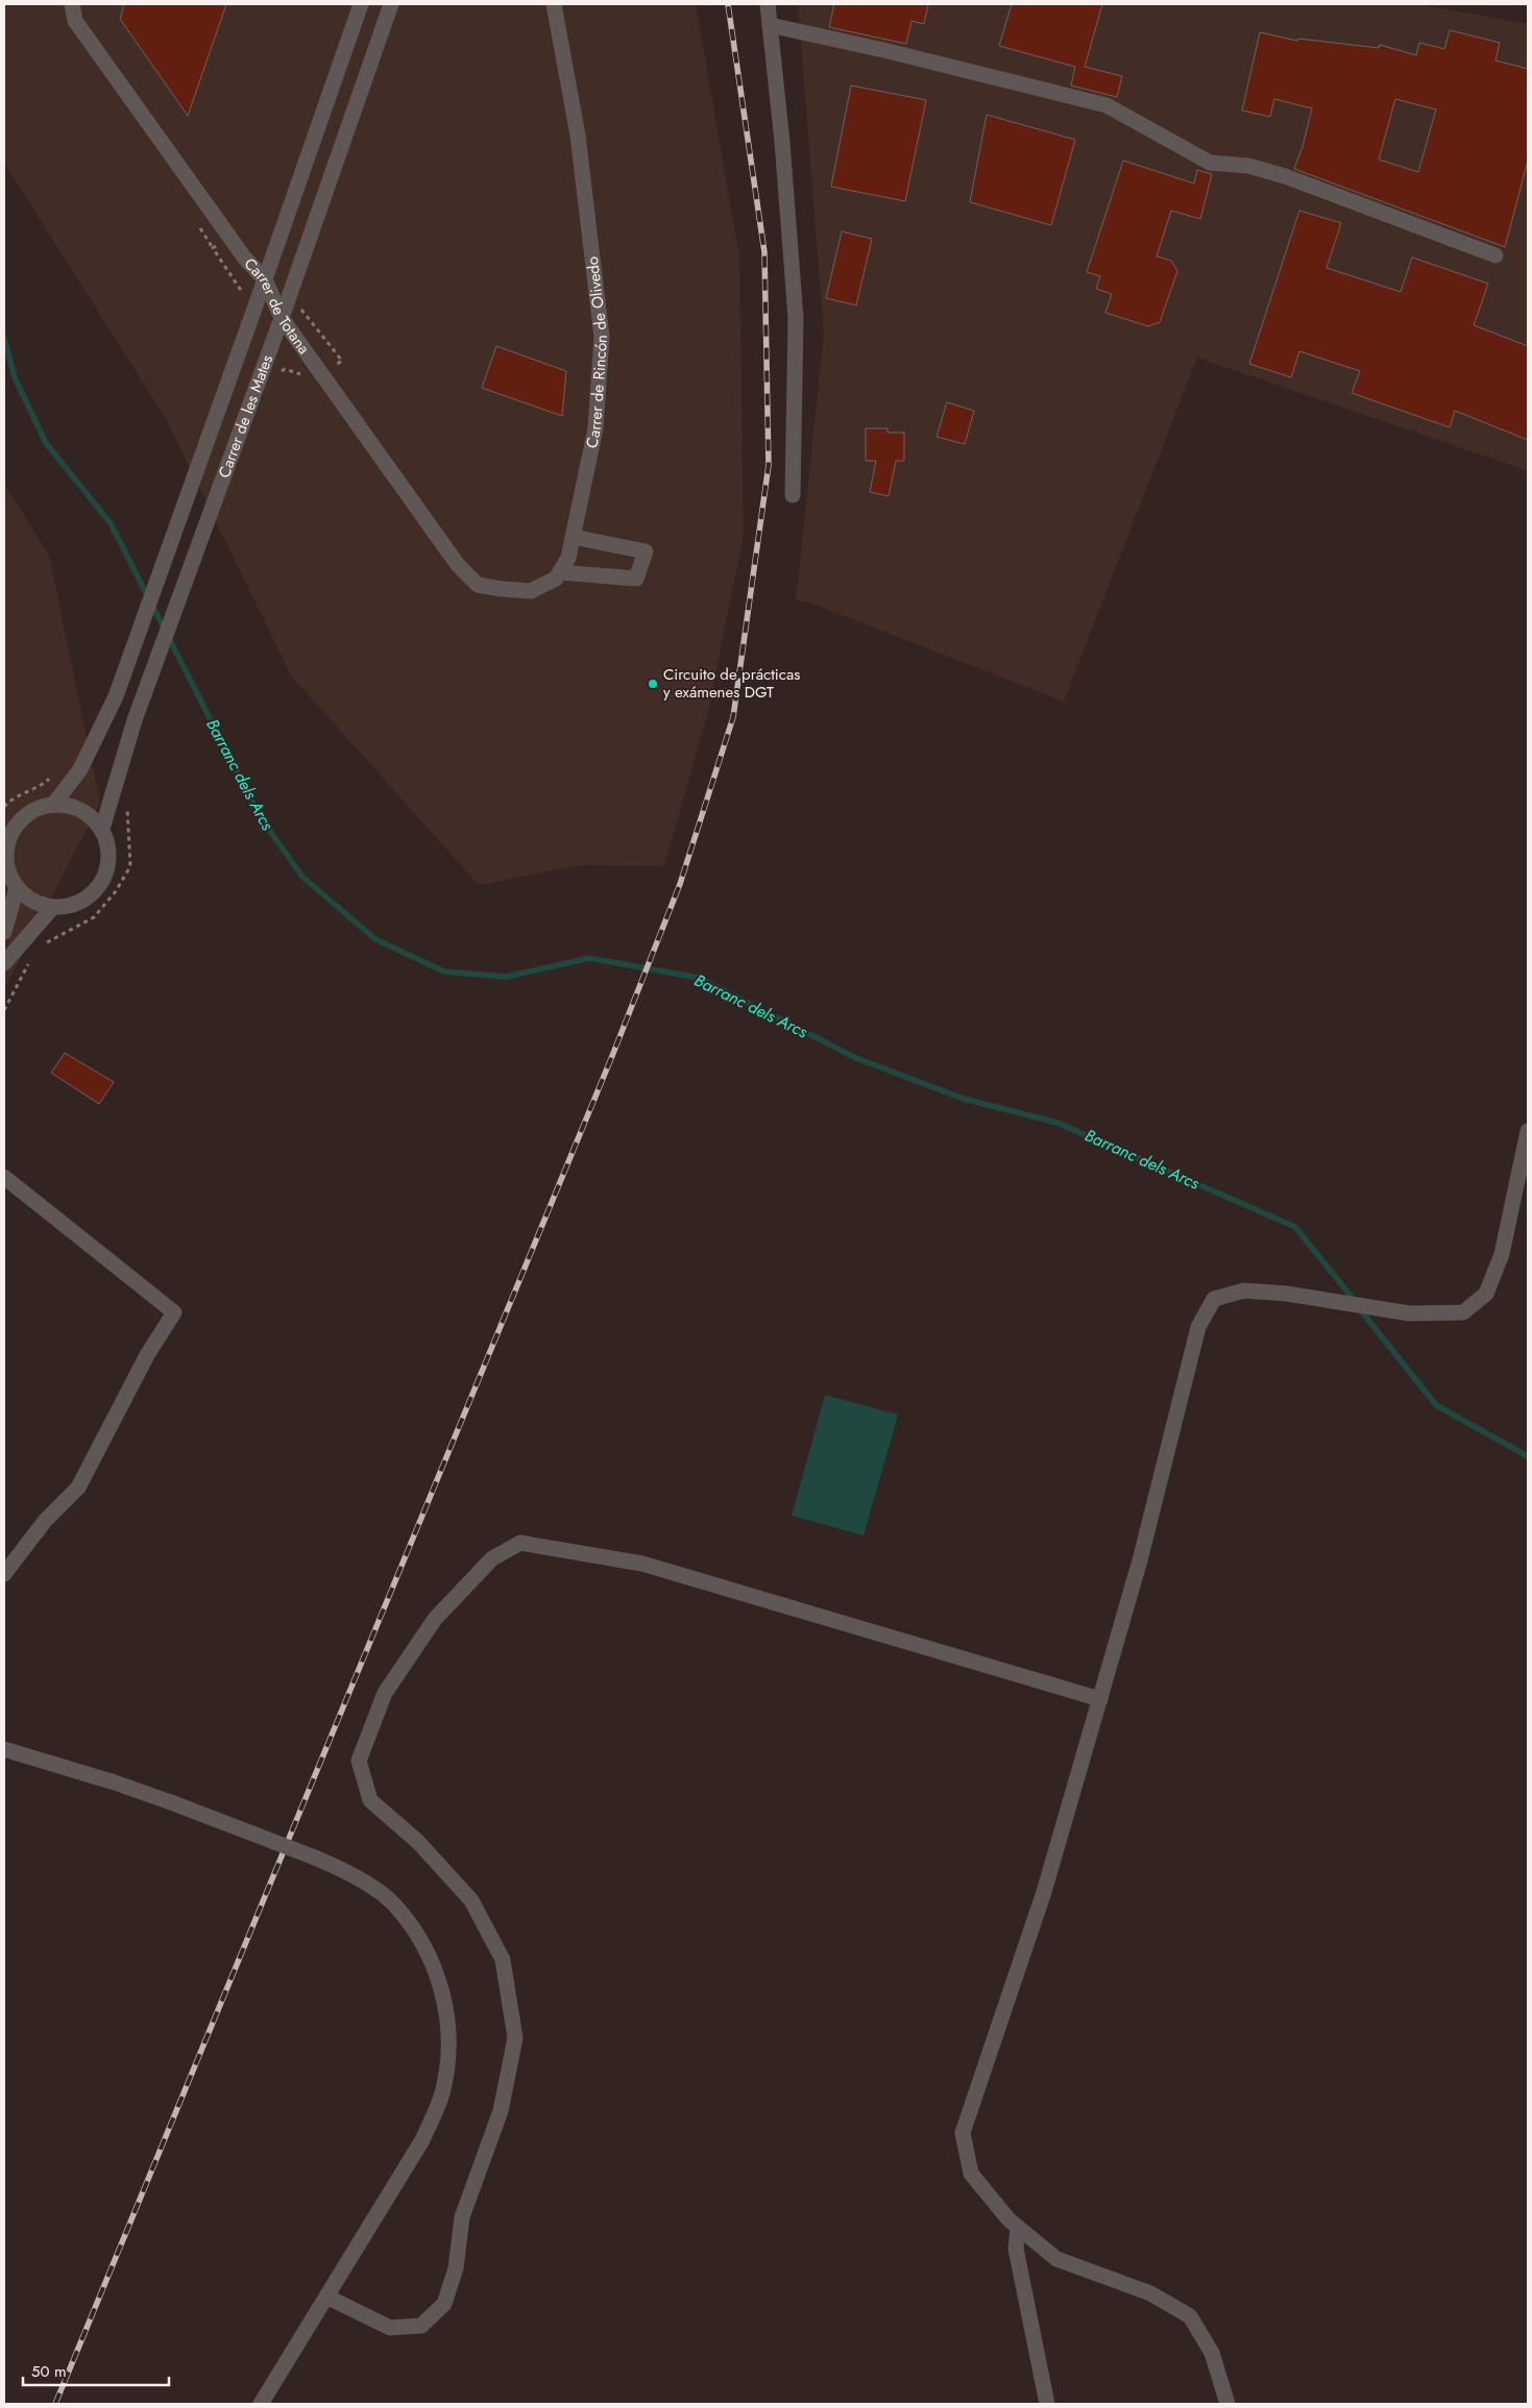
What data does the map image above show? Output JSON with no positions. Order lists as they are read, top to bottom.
{
  "streets": {
    "street": ["Carrer de Totana", "Carrer de Rincón de Olivedo", "Carrer de les Mates"]
  },
  "crossings": [
    ["Carrer de Totana", "Carrer de Rincón de Olivedo"],
    ["Carrer de Totana", "Carrer de les Mates"]
  ],
  "water": ["Barranc dels Arcs"],
  "places": ["Circuito de prácticas y exámenes DGT"],
  "scale_bar": "50 m"
}
